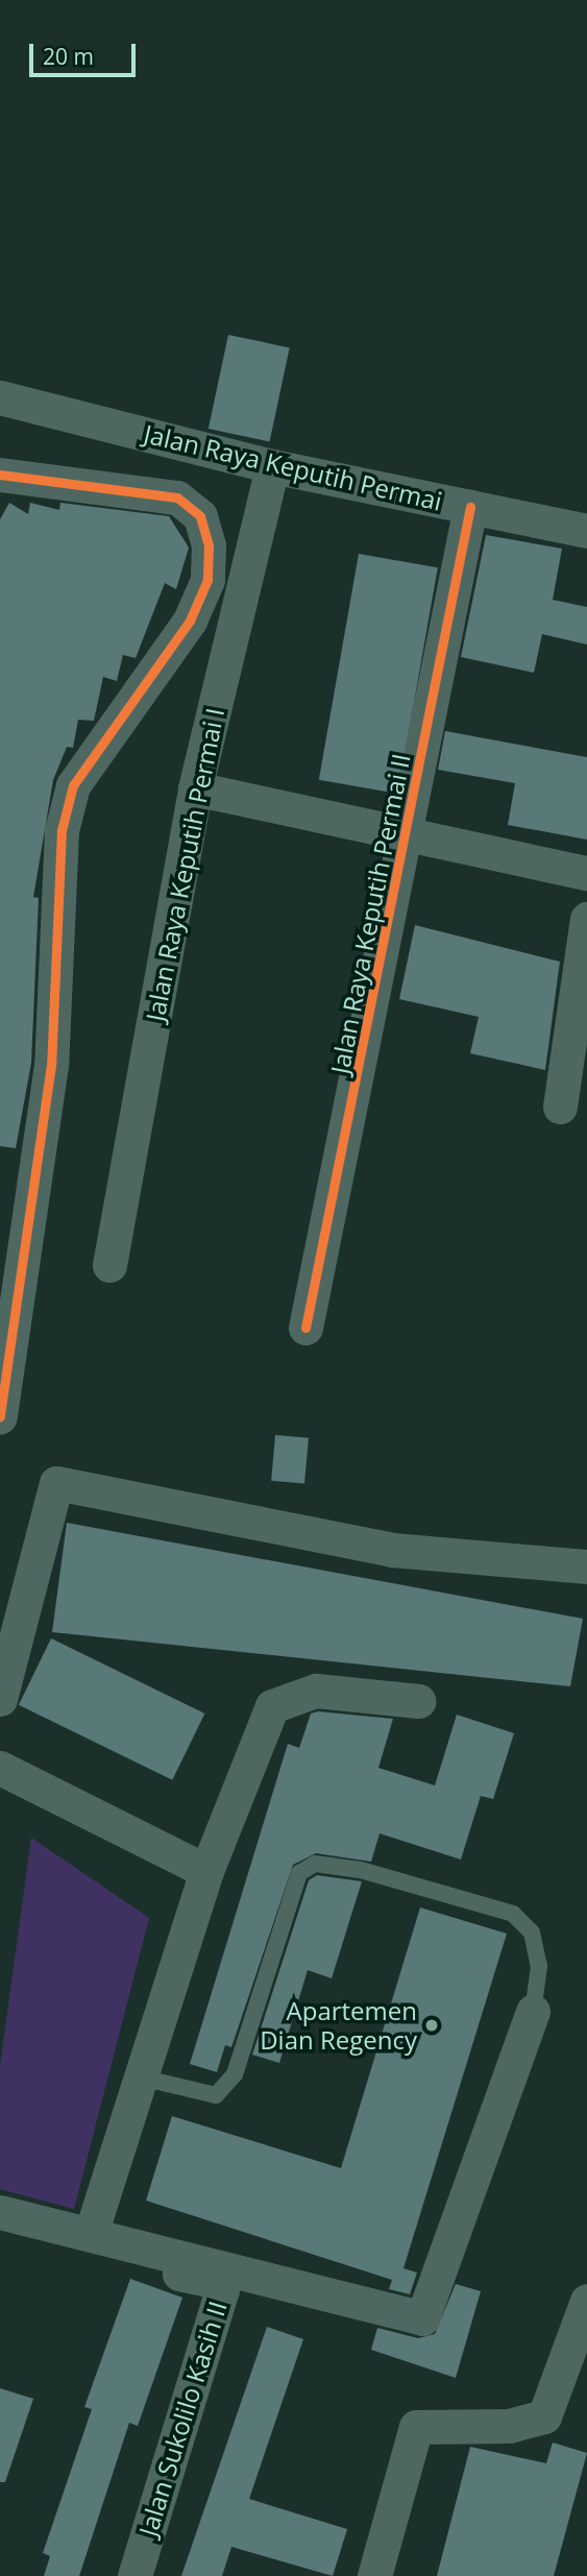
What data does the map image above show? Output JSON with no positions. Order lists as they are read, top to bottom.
{
  "streets": {
    "street": [
      "Jalan Raya Keputih Permai",
      "Jalan Raya Keputih Permai I",
      "Jalan Raya Keputih Permai II",
      "Jalan Sukolilo Kasih II"
    ]
  },
  "crossings": [
    ["Jalan Raya Keputih Permai", "Jalan Raya Keputih Permai I"],
    ["Jalan Raya Keputih Permai", "Jalan Raya Keputih Permai II"]
  ],
  "places": ["Apartemen Dian Regency"],
  "scale_bar": "20 m"
}
